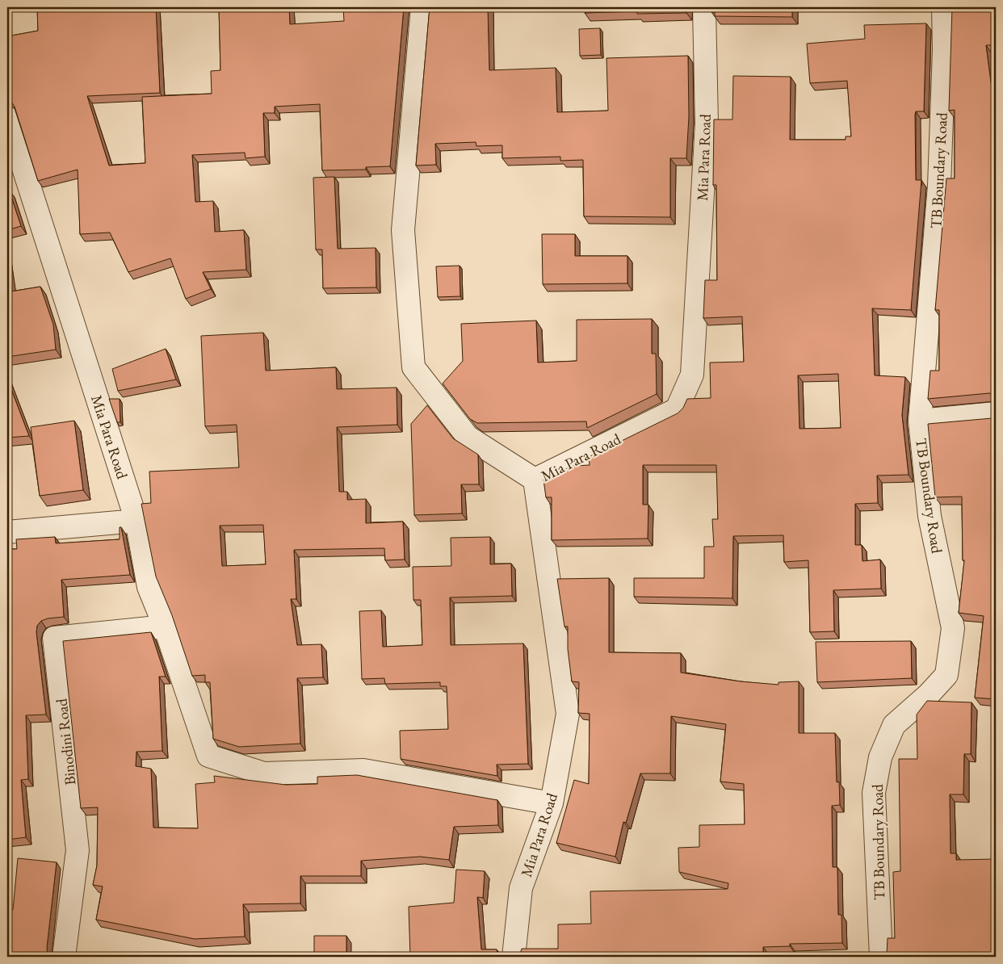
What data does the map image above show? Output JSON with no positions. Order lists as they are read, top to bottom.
{
  "streets": {
    "street": ["Mia Para Road", "TB Boundary Road", "Binodini Road"]
  },
  "crossings": [
    ["Mia Para Road", "Binodini Road"]
  ]
}
